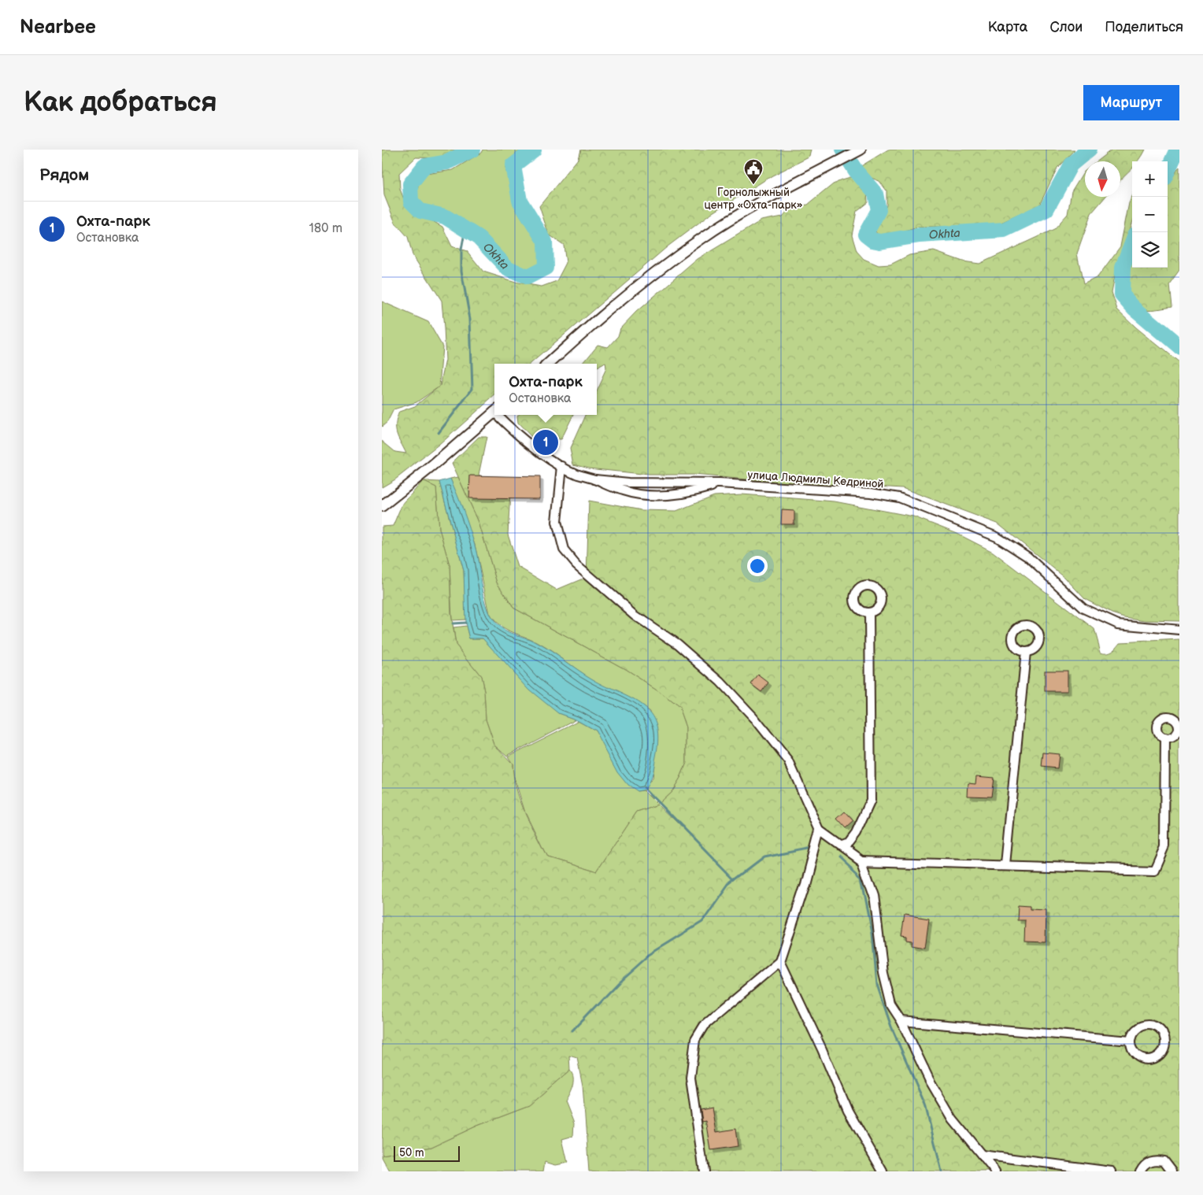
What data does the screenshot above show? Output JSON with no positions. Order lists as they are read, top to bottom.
{
  "streets": {
    "street": ["улица Людмилы Кедриной"]
  },
  "water": ["Okhta"],
  "places": {
    "public building": ["Горнолыжный центр «Охта-парк»"]
  },
  "scale_bar": "50 m",
  "north": "bottom",
  "page": {
    "header": "Nearbee",
    "nav": ["Карта", "Слои", "Поделиться"],
    "buttons": "Маршрут",
    "title": "Как добраться",
    "heading": "Рядом",
    "map_buttons": ["+", "−"],
    "list": [
      {
        "mark": "1",
        "name": "Охта-парк",
        "note": "Остановка",
        "value": "180 m"
      }
    ],
    "popup": ["Охта-парк", "Остановка"],
    "pins": "1",
    "scale": "50 m"
  }
}
